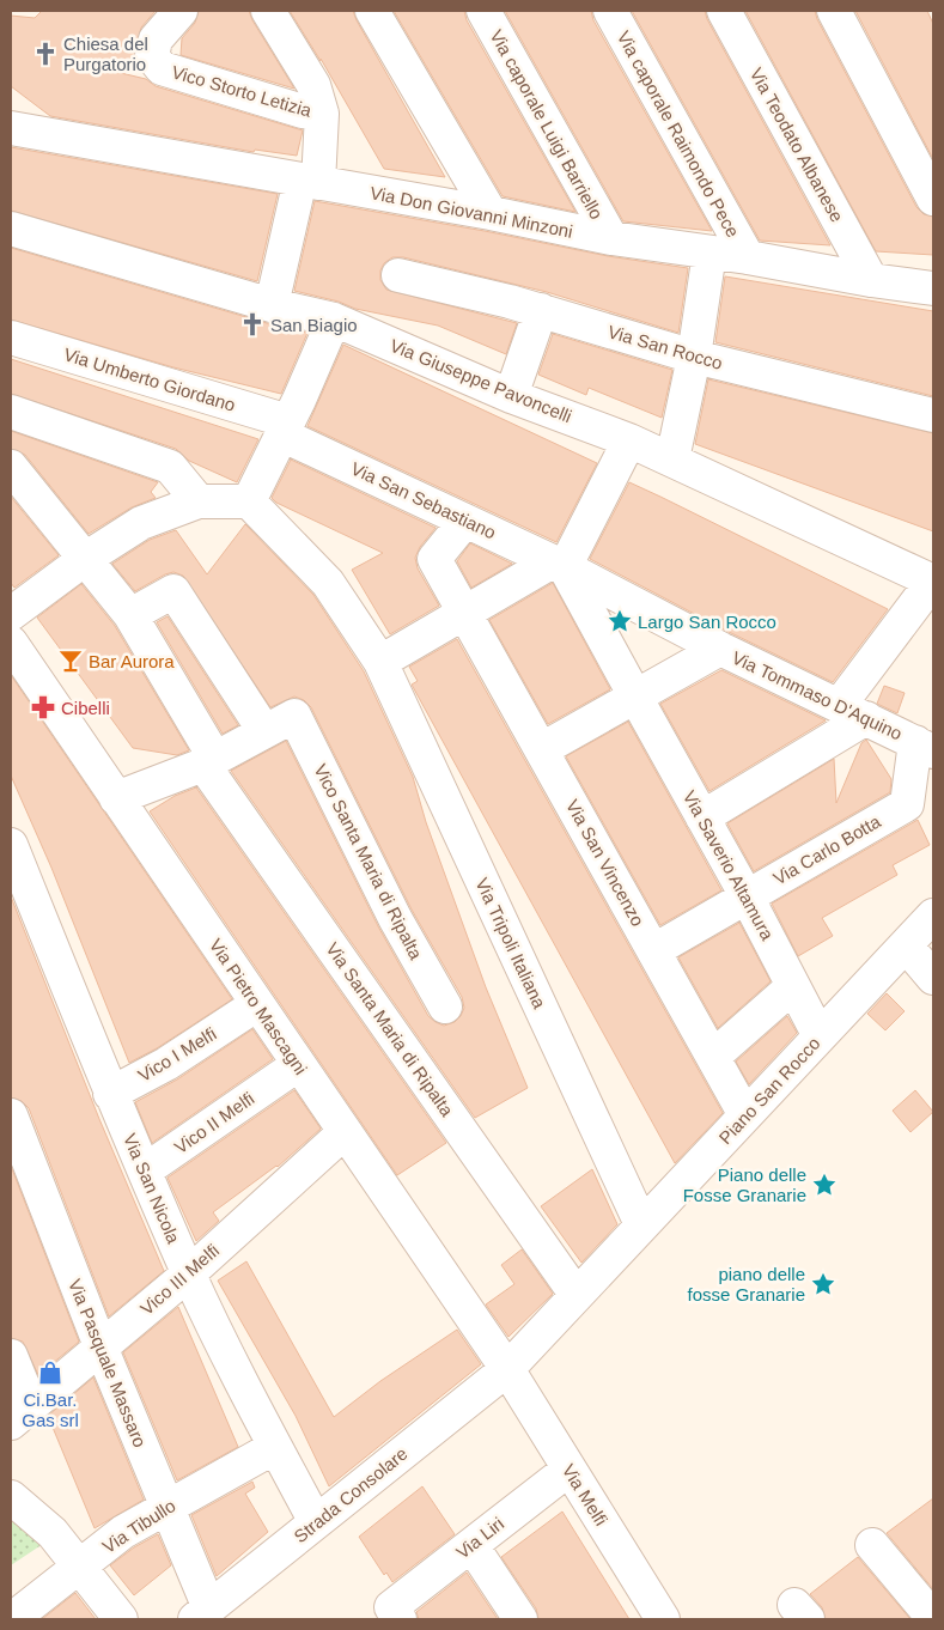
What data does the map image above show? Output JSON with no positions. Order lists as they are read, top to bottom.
{
  "streets": {
    "street": [
      "Vico Storto Letizia",
      "Via caporale Luigi Barriello",
      "Via caporale Raimondo Pece",
      "Via Teodato Albanese",
      "Via Don Giovanni Minzoni",
      "Via San Rocco",
      "Via Umberto Giordano",
      "Via Giuseppe Pavoncelli",
      "Via San Sebastiano",
      "Via Tommaso D'Aquino",
      "Via Carlo Botta",
      "Vico Santa Maria di Ripalta",
      "Via San Vincenzo",
      "Via Saverio Altamura",
      "Via Tripoli Italiana",
      "Via Pietro Mascagni",
      "Via Santa Maria di Ripalta",
      "Vico I Melfi",
      "Piano San Rocco",
      "Vico II Melfi",
      "Via San Nicola",
      "Vico III Melfi",
      "Via Pasquale Massaro",
      "Strada Consolare",
      "Via Melfi",
      "Via Tibullo",
      "Via Liri"
    ]
  },
  "crossings": [
    ["Via caporale Luigi Barriello", "Via Don Giovanni Minzoni"],
    ["Via caporale Raimondo Pece", "Via Don Giovanni Minzoni"],
    ["Via Teodato Albanese", "Via Don Giovanni Minzoni"],
    ["Via Umberto Giordano", "Via San Sebastiano"],
    ["Via San Sebastiano", "Via San Vincenzo"],
    ["Via Tommaso D'Aquino", "Via Carlo Botta"],
    ["Via Carlo Botta", "Via San Vincenzo"],
    ["Via Carlo Botta", "Via Saverio Altamura"],
    ["Via San Vincenzo", "Piano San Rocco"],
    ["Via Saverio Altamura", "Piano San Rocco"],
    ["Via Tripoli Italiana", "Piano San Rocco"],
    ["Via Pietro Mascagni", "Piano San Rocco"],
    ["Via Pietro Mascagni", "Vico III Melfi"],
    ["Via Pietro Mascagni", "Strada Consolare"],
    ["Via Pietro Mascagni", "Via Melfi"],
    ["Via Santa Maria di Ripalta", "Piano San Rocco"],
    ["Vico I Melfi", "Via San Nicola"],
    ["Piano San Rocco", "Strada Consolare"],
    ["Piano San Rocco", "Via Melfi"],
    ["Vico II Melfi", "Via San Nicola"],
    ["Via San Nicola", "Vico III Melfi"],
    ["Via San Nicola", "Strada Consolare"],
    ["Via San Nicola", "Via Tibullo"],
    ["Vico III Melfi", "Via Pasquale Massaro"],
    ["Via Pasquale Massaro", "Strada Consolare"],
    ["Via Pasquale Massaro", "Via Tibullo"],
    ["Strada Consolare", "Via Melfi"],
    ["Via Melfi", "Via Liri"]
  ],
  "places": {
    "church": ["Chiesa del Purgatorio", "San Biagio"],
    "place": ["Largo San Rocco", "Piano delle Fosse Granarie", "piano delle fosse Granarie"],
    "bar": ["Bar Aurora"],
    "pharmacy": ["Cibelli"],
    "shop": ["Ci.Bar. Gas srl"]
  }
}
